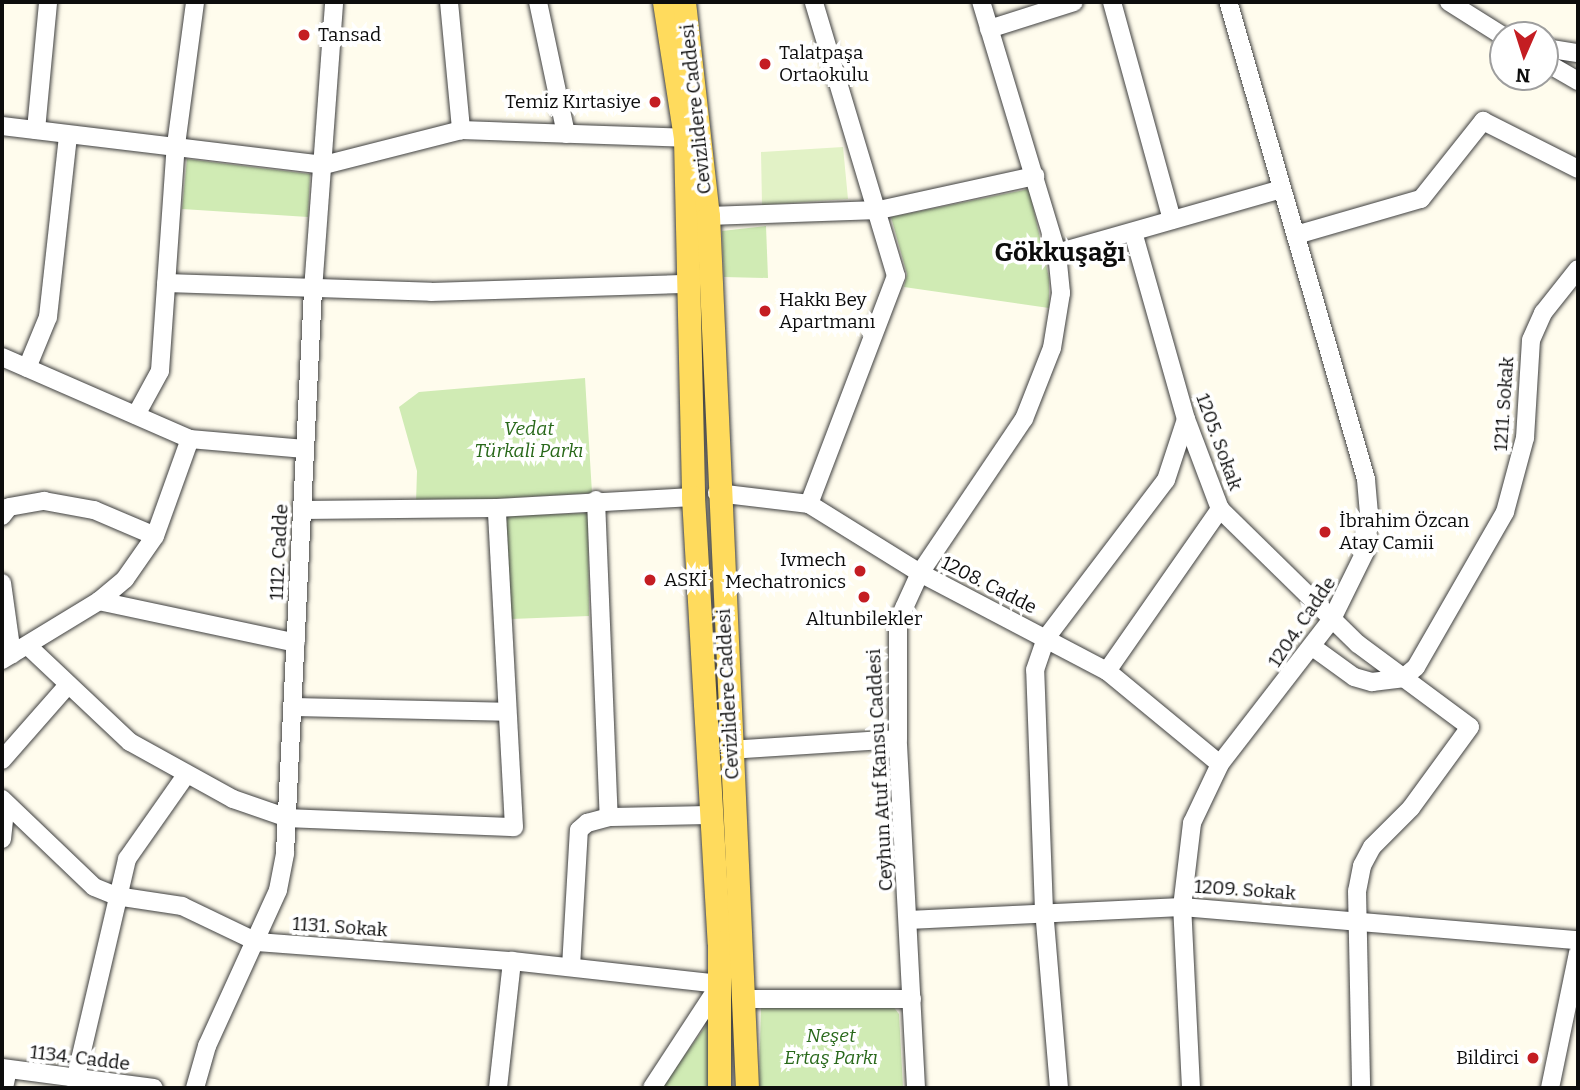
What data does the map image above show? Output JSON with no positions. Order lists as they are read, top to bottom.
{
  "streets": {
    "main road": ["Cevizlidere Caddesi"],
    "street": [
      "1211. Sokak",
      "1205. Sokak",
      "1112. Cadde",
      "1208. Cadde",
      "1204. Cadde",
      "Ceyhun Atuf Kansu Caddesi",
      "1209. Sokak",
      "1131. Sokak",
      "1134. Cadde"
    ]
  },
  "crossings": [
    ["Cevizlidere Caddesi", "1208. Cadde"],
    ["Cevizlidere Caddesi", "1131. Sokak"],
    ["1211. Sokak", "1205. Sokak"],
    ["1205. Sokak", "1204. Cadde"],
    ["1205. Sokak", "1209. Sokak"],
    ["1112. Cadde", "1131. Sokak"],
    ["1208. Cadde", "1204. Cadde"],
    ["1208. Cadde", "Ceyhun Atuf Kansu Caddesi"],
    ["1204. Cadde", "1209. Sokak"],
    ["Ceyhun Atuf Kansu Caddesi", "1209. Sokak"]
  ],
  "districts": ["Gökkuşağı"],
  "parks": ["Vedat Türkali Parkı", "Neşet Ertaş Parkı"],
  "places": [
    "Tansad",
    "Talatpaşa Ortaokulu",
    "Temiz Kırtasiye",
    "Hakkı Bey Apartmanı",
    "İbrahim Özcan Atay Camii",
    "Ivmech Mechatronics",
    "ASKİ",
    "Altunbilekler",
    "Bildirci"
  ],
  "north": "bottom"
}
